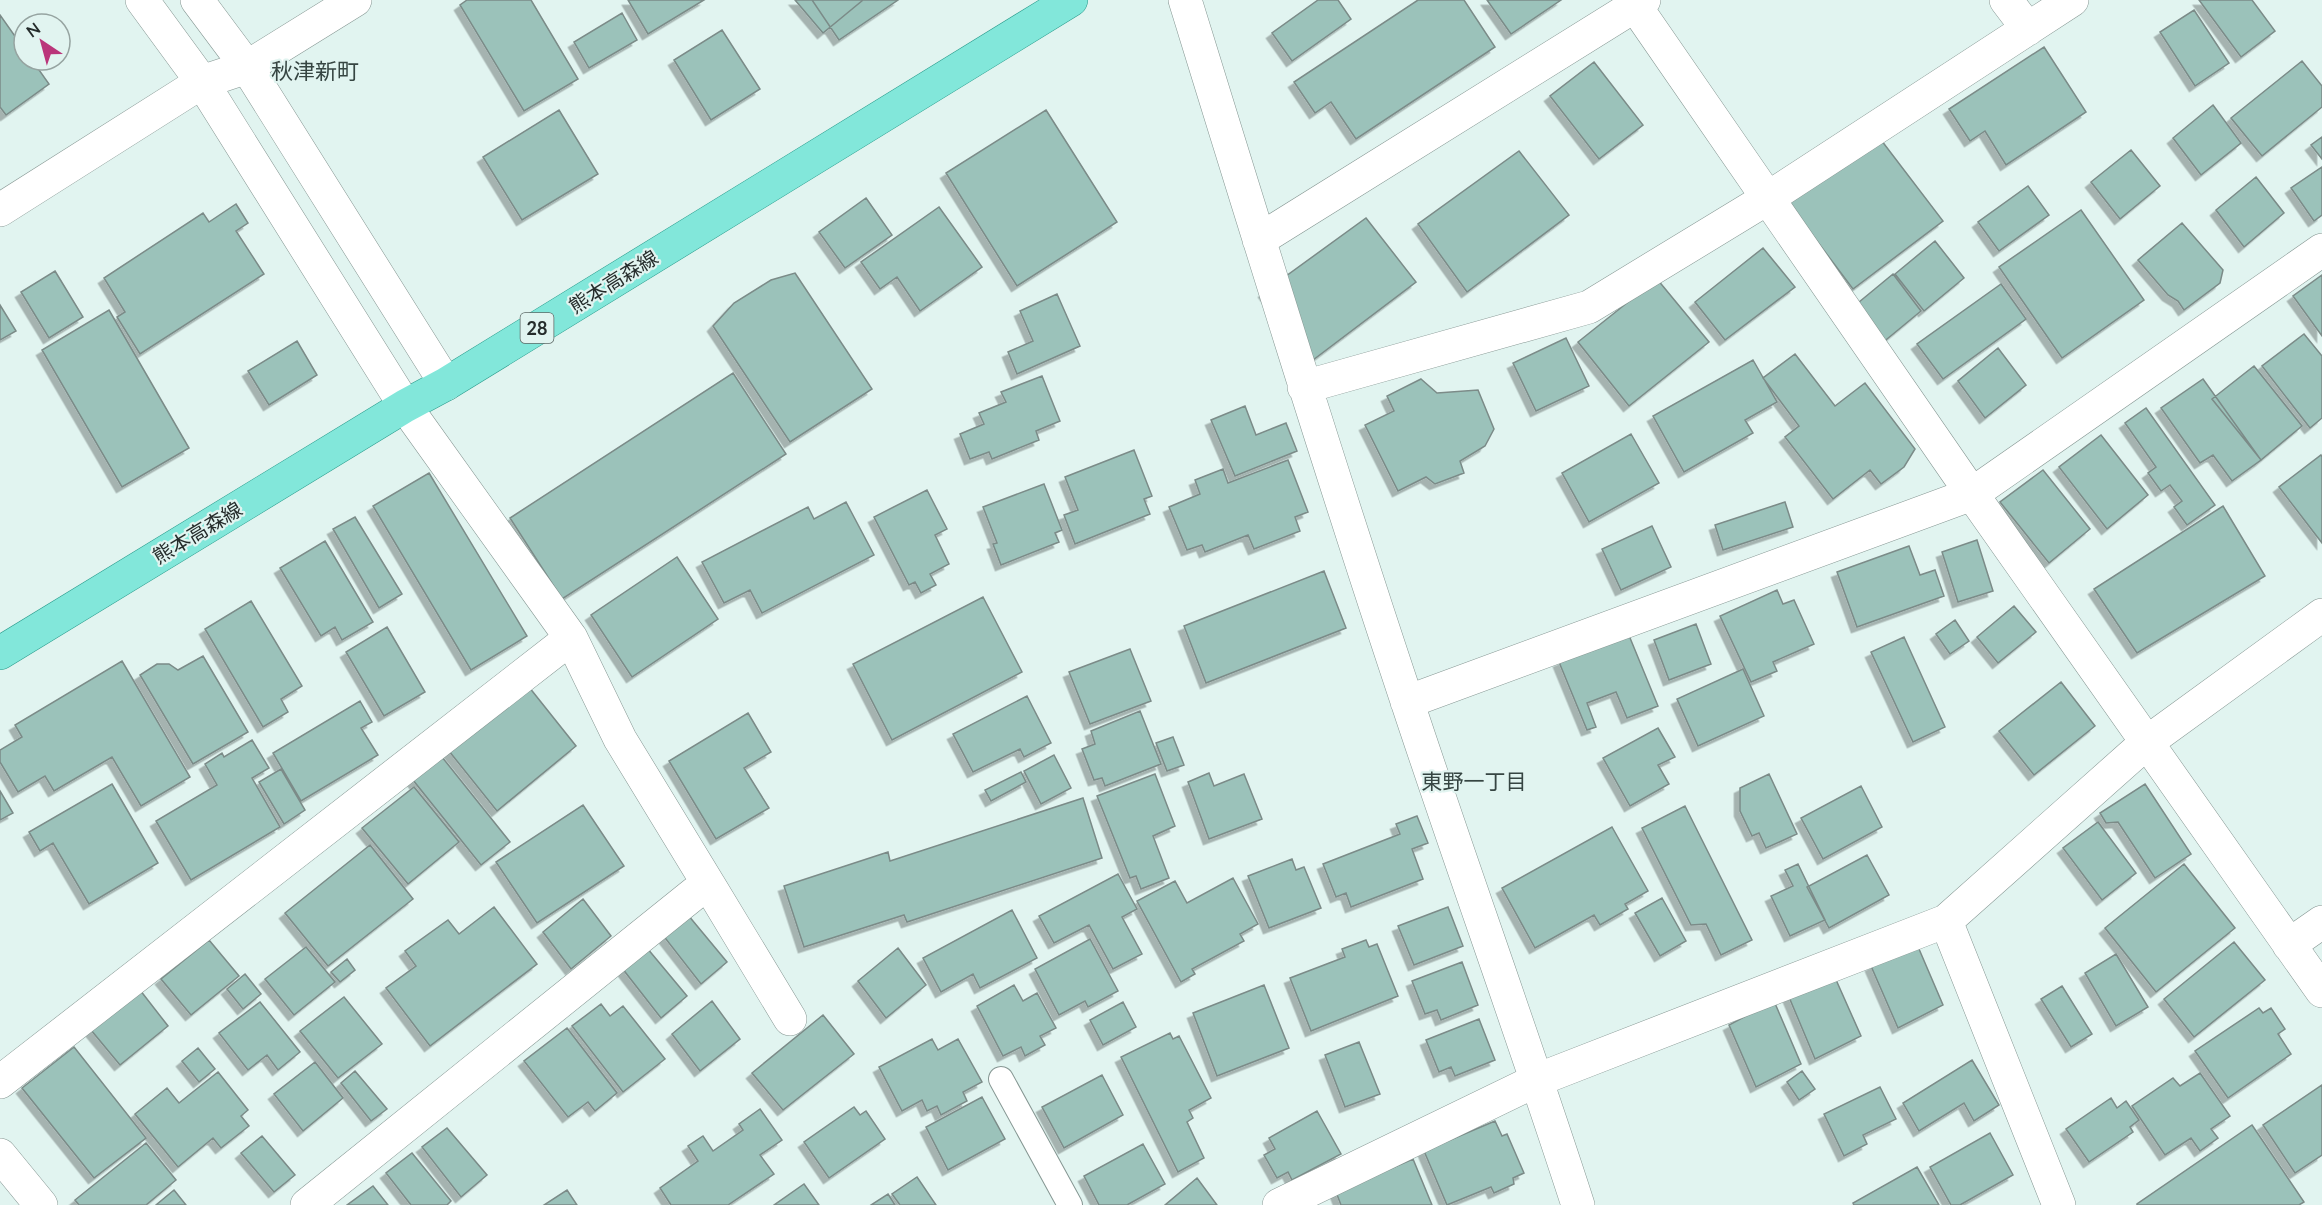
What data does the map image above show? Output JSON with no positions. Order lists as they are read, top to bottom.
{
  "streets": {
    "main road": ["熊本高森線", "28"]
  },
  "districts": ["秋津新町", "東野一丁目"],
  "north": "top left"
}
